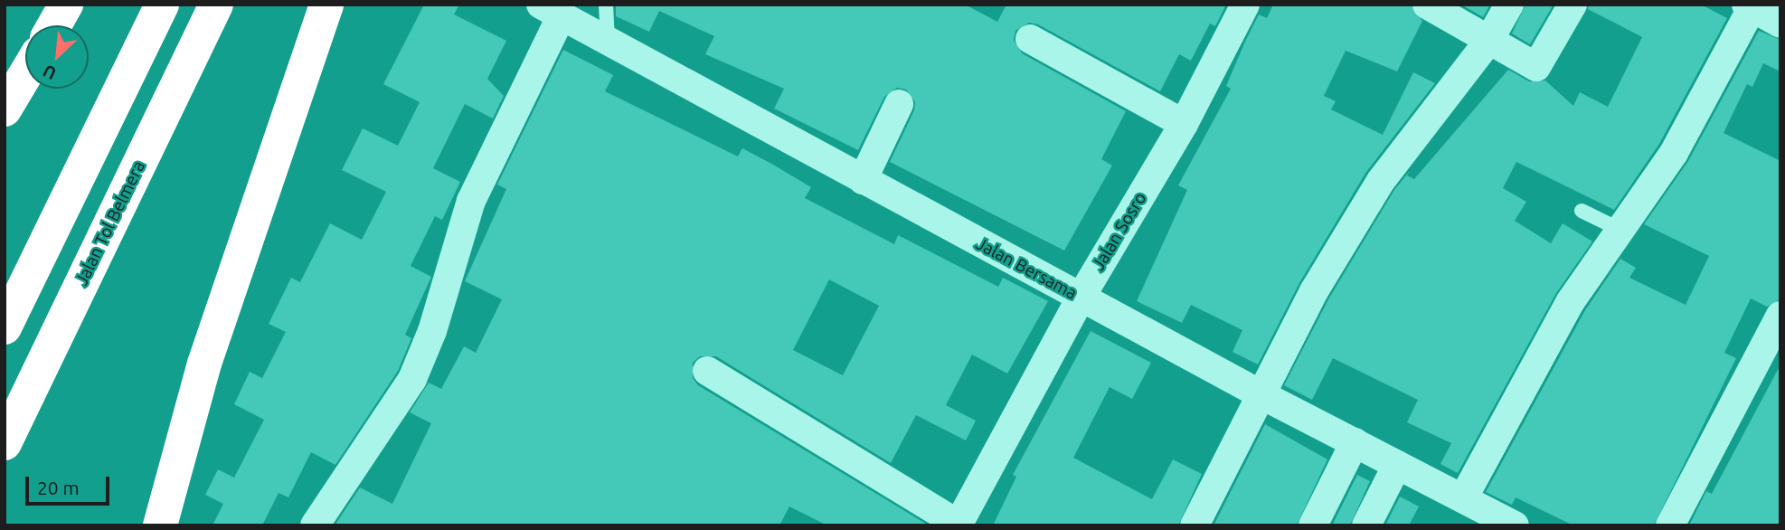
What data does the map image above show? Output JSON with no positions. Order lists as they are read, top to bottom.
{
  "streets": {
    "highway": ["Jalan Tol Belmera"],
    "street": ["Jalan Sosro", "Jalan Bersama"]
  },
  "crossings": [
    ["Jalan Sosro", "Jalan Bersama"]
  ],
  "scale_bar": "20 m",
  "north": "bottom left"
}
